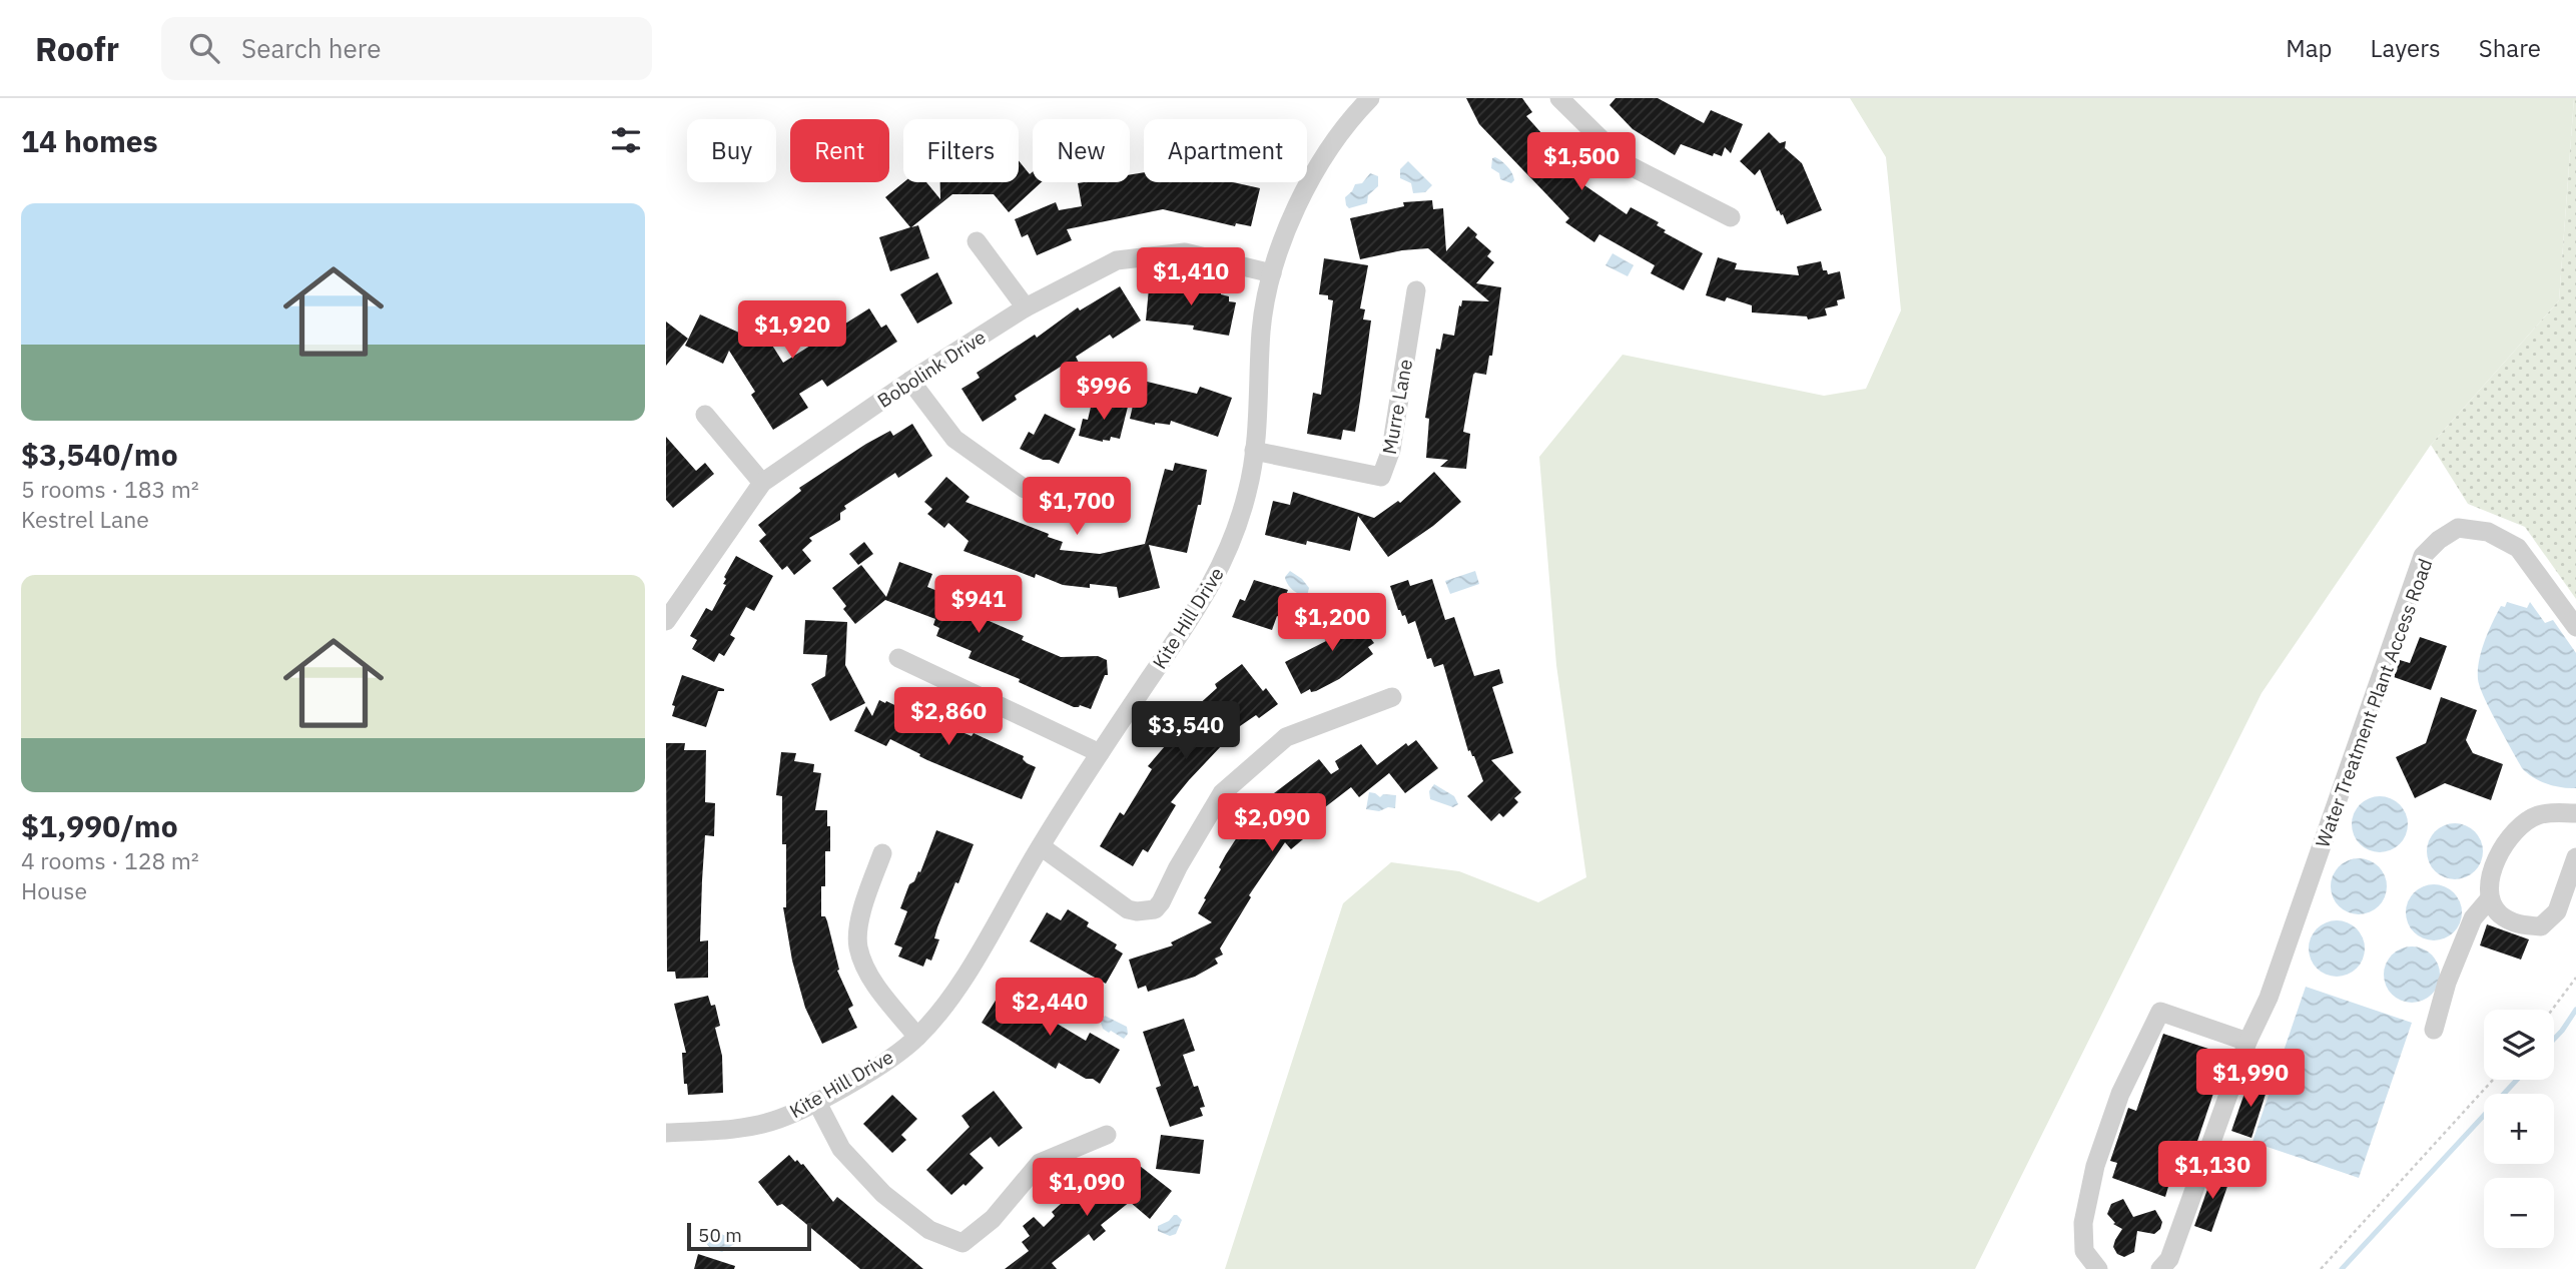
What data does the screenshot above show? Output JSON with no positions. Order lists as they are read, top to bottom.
{
  "streets": {
    "street": [
      "Bobolink Drive",
      "Murre Lane",
      "Kite Hill Drive",
      "Water Treatment Plant Access Road"
    ]
  },
  "crossings": [
    ["Bobolink Drive", "Kite Hill Drive"],
    ["Murre Lane", "Kite Hill Drive"]
  ],
  "scale_bar": "50 m",
  "page": {
    "header": "Roofr",
    "search": "Search here",
    "nav": ["Map", "Layers", "Share"],
    "heading": "14 homes",
    "chip": [
      "Buy",
      "Rent",
      "Filters",
      "New",
      "Apartment"
    ],
    "price": [
      "$1,500",
      "$1,410",
      "$1,920",
      "$996",
      "$1,700",
      "$941",
      "$1,200",
      "$2,860",
      "$3,540",
      "$2,090",
      "$2,440",
      "$1,990",
      "$1,130",
      "$1,090"
    ],
    "list": [
      {
        "name": "$3,540/mo",
        "note": "5 rooms · 183 m² · Kestrel Lane"
      },
      {
        "name": "$1,990/mo",
        "note": "4 rooms · 128 m² · House"
      }
    ],
    "map_buttons": ["+", "−"],
    "scale": "50 m"
  }
}
